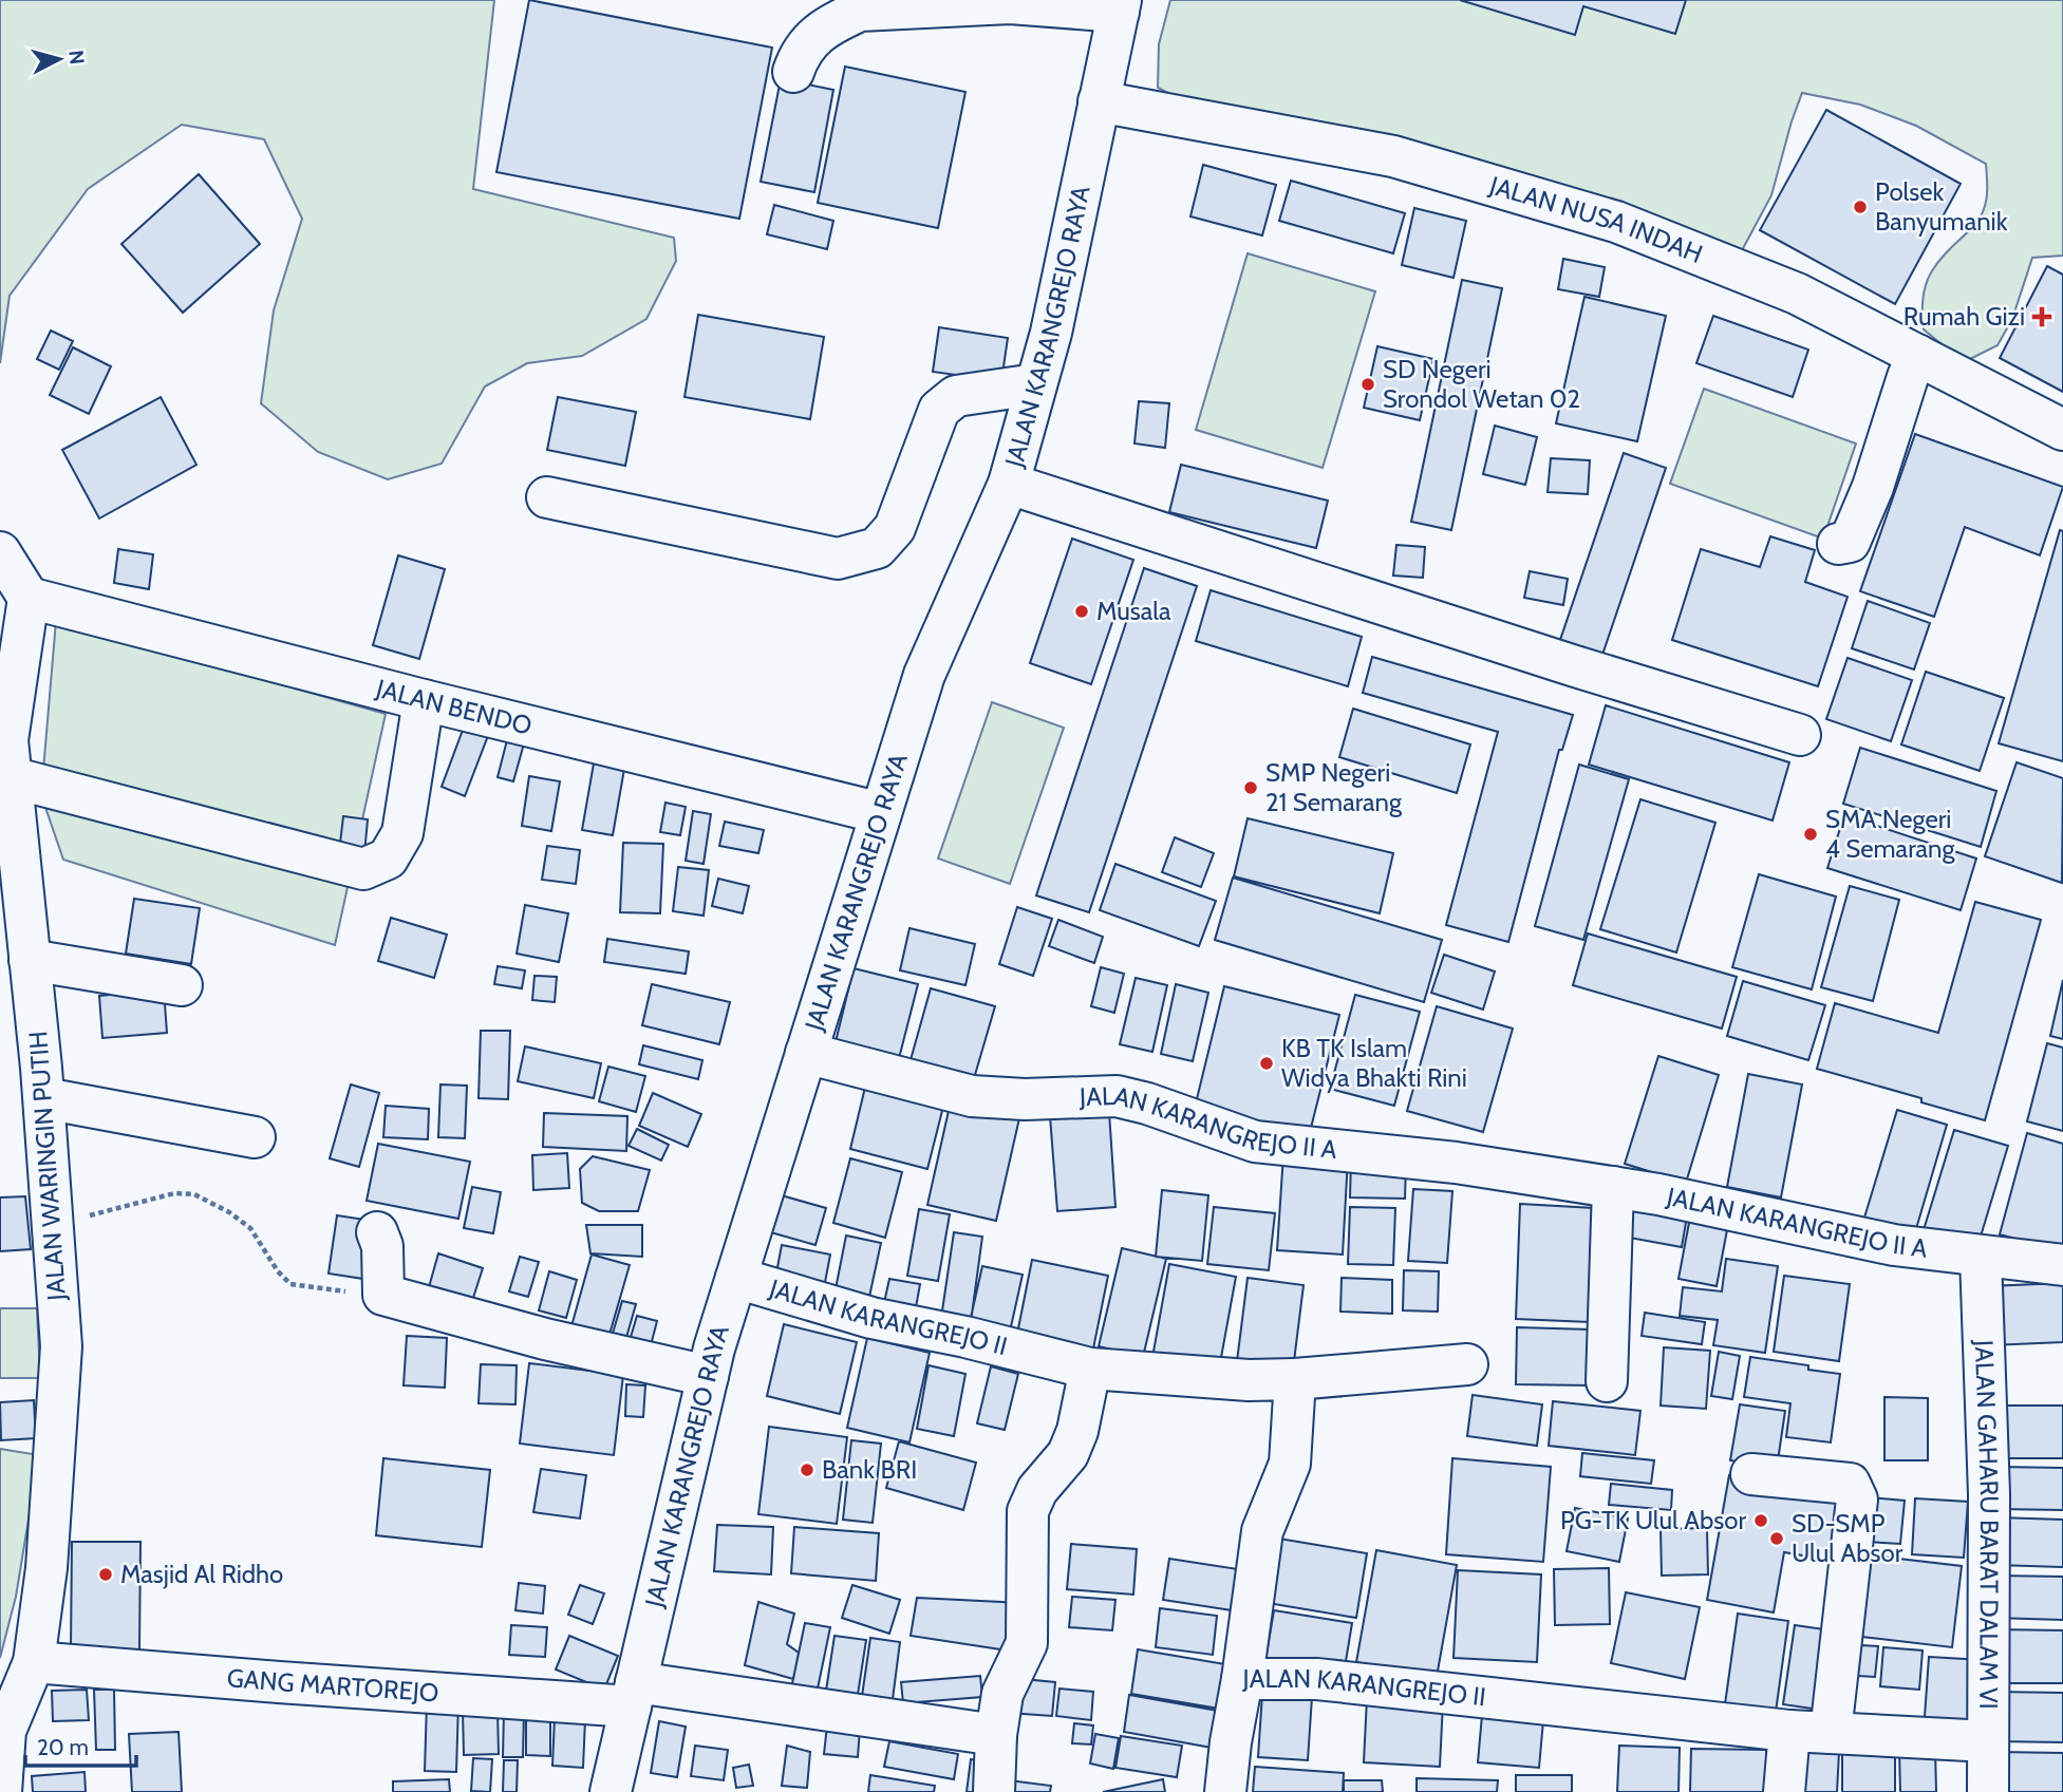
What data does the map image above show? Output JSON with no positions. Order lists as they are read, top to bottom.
{
  "streets": {
    "street": [
      "JALAN NUSA INDAH",
      "JALAN KARANGREJO RAYA",
      "JALAN BENDO",
      "JALAN KARANGREJO II A",
      "JALAN WARINGIN PUTIH",
      "JALAN KARANGREJO II",
      "JALAN GAHARU BARAT DALAM VI",
      "GANG MARTOREJO"
    ]
  },
  "crossings": [
    ["JALAN NUSA INDAH", "JALAN KARANGREJO RAYA"],
    ["JALAN KARANGREJO RAYA", "JALAN BENDO"],
    ["JALAN KARANGREJO RAYA", "JALAN KARANGREJO II A"],
    ["JALAN KARANGREJO RAYA", "JALAN KARANGREJO II"],
    ["JALAN KARANGREJO RAYA", "GANG MARTOREJO"],
    ["JALAN BENDO", "JALAN WARINGIN PUTIH"],
    ["JALAN KARANGREJO II A", "JALAN GAHARU BARAT DALAM VI"],
    ["JALAN WARINGIN PUTIH", "GANG MARTOREJO"],
    ["JALAN KARANGREJO II", "JALAN GAHARU BARAT DALAM VI"]
  ],
  "places": {
    "other": [
      "Polsek Banyumanik",
      "SD Negeri Srondol Wetan 02",
      "Musala",
      "SMP Negeri 21 Semarang",
      "SMA Negeri 4 Semarang",
      "KB TK Islam Widya Bhakti Rini",
      "Bank BRI",
      "PG-TK Ulul Absor",
      "SD-SMP Ulul Absor",
      "Masjid Al Ridho"
    ],
    "health": ["Rumah Gizi"]
  },
  "scale_bar": "20 m",
  "north": "right"
}
